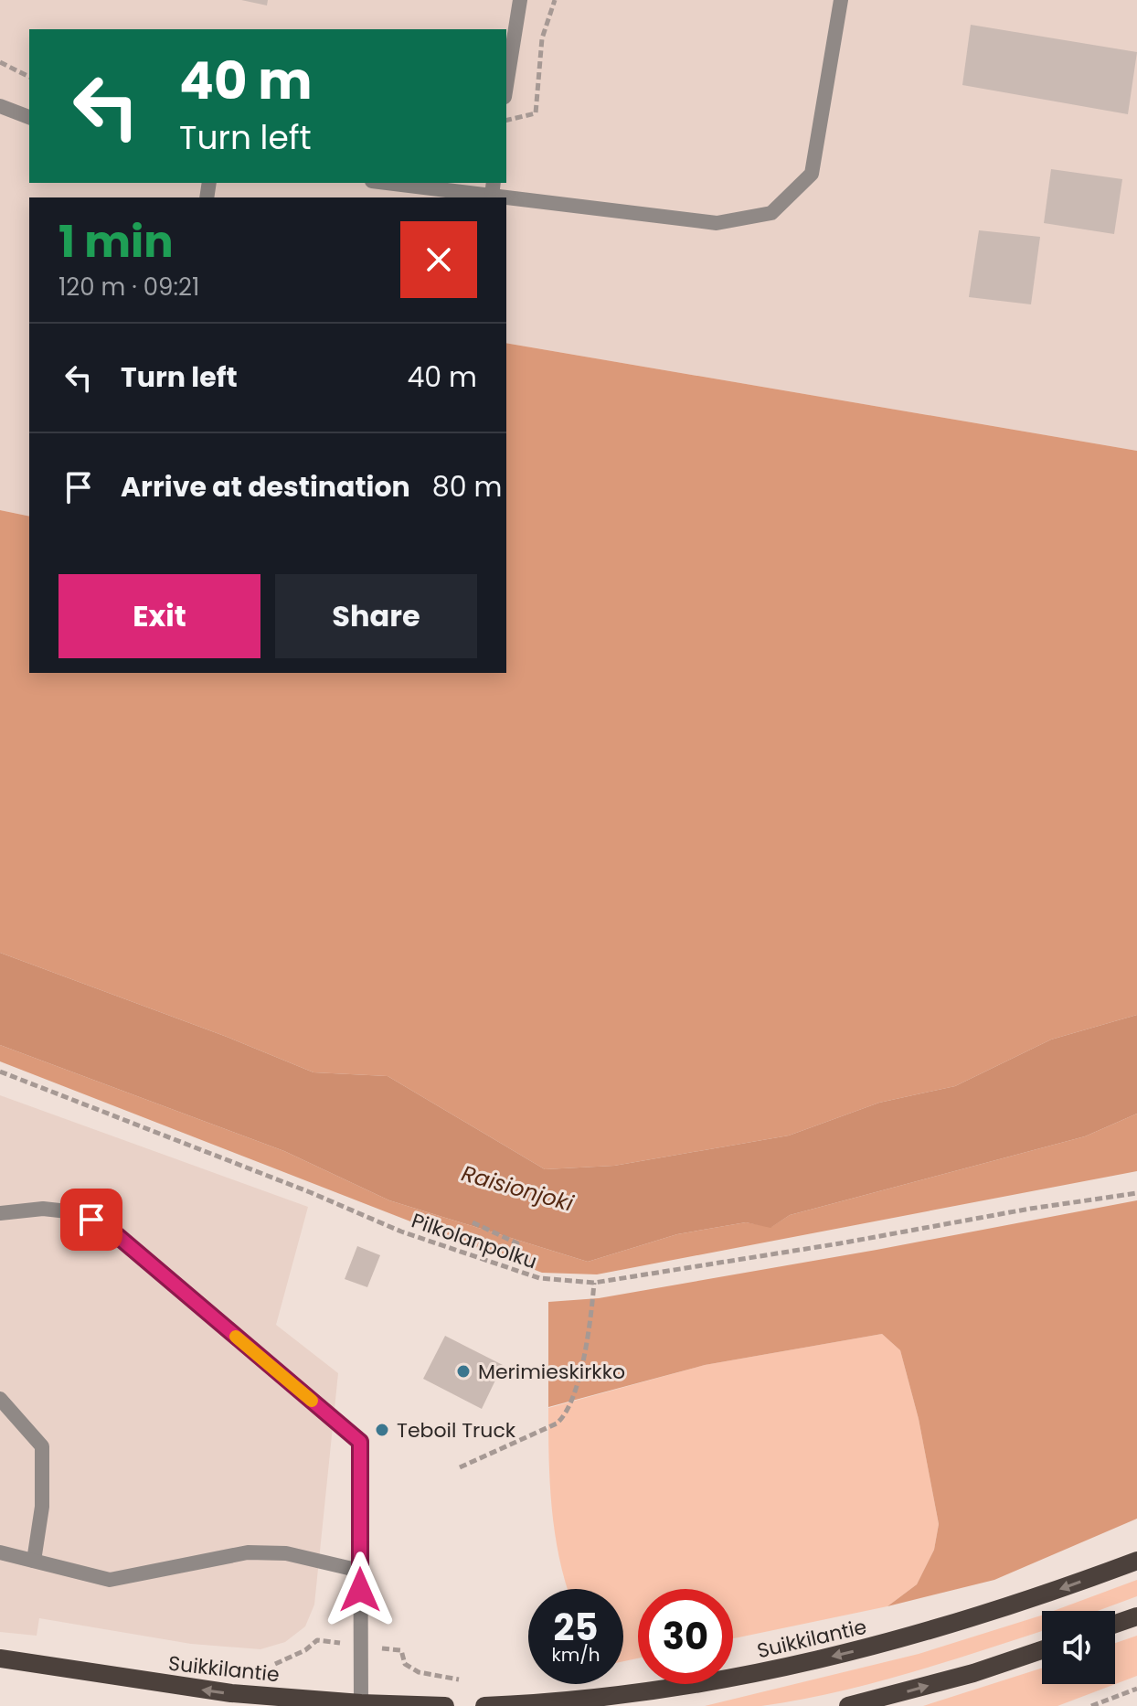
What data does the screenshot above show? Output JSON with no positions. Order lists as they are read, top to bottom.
{
  "streets": {
    "main road": ["Suikkilantie"],
    "path": ["Pilkolanpolku"]
  },
  "one_way": ["Suikkilantie"],
  "water": ["Raisionjoki"],
  "places": ["Merimieskirkko", "Teboil Truck"],
  "page": {
    "turn": ["40 m", "Turn left"],
    "heading": ["1 min", "120 m · 09:21"],
    "list": [
      {
        "name": "Turn left",
        "value": "40 m"
      },
      {
        "name": "Arrive at destination",
        "value": "80 m"
      }
    ],
    "buttons": ["Exit", "Share"],
    "speed": "25 km/h",
    "limit": "30"
  }
}
